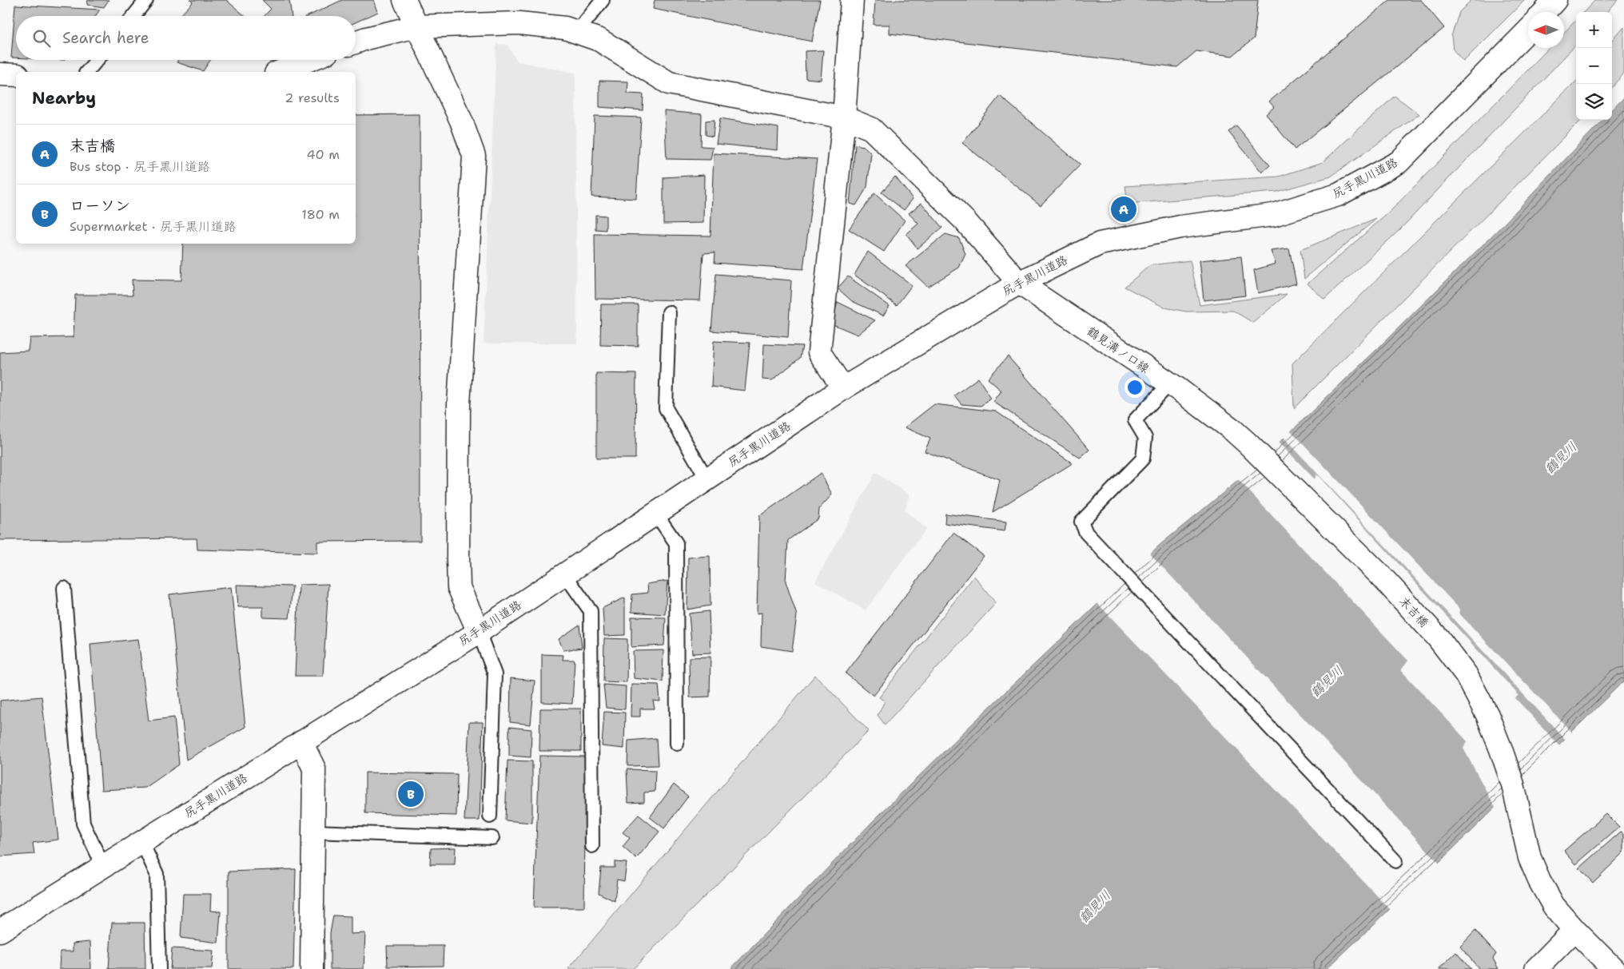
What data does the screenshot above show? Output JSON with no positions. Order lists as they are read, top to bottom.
{
  "streets": {
    "main road": ["尻手黒川道路", "鶴見溝ノ口線", "末吉橋"]
  },
  "crossings": [
    ["尻手黒川道路", "鶴見溝ノ口線"],
    ["鶴見溝ノ口線", "末吉橋"]
  ],
  "water": ["鶴見川"],
  "north": "left",
  "page": {
    "map_buttons": ["+", "−"],
    "search": "Search here",
    "heading": ["Nearby", "2 results"],
    "list": [
      {
        "mark": "A",
        "name": "末吉橋",
        "note": "Bus stop · 尻手黒川道路",
        "value": "40 m"
      },
      {
        "mark": "B",
        "name": "ローソン",
        "note": "Supermarket · 尻手黒川道路",
        "value": "180 m"
      }
    ],
    "pins": ["A", "B"]
  }
}
